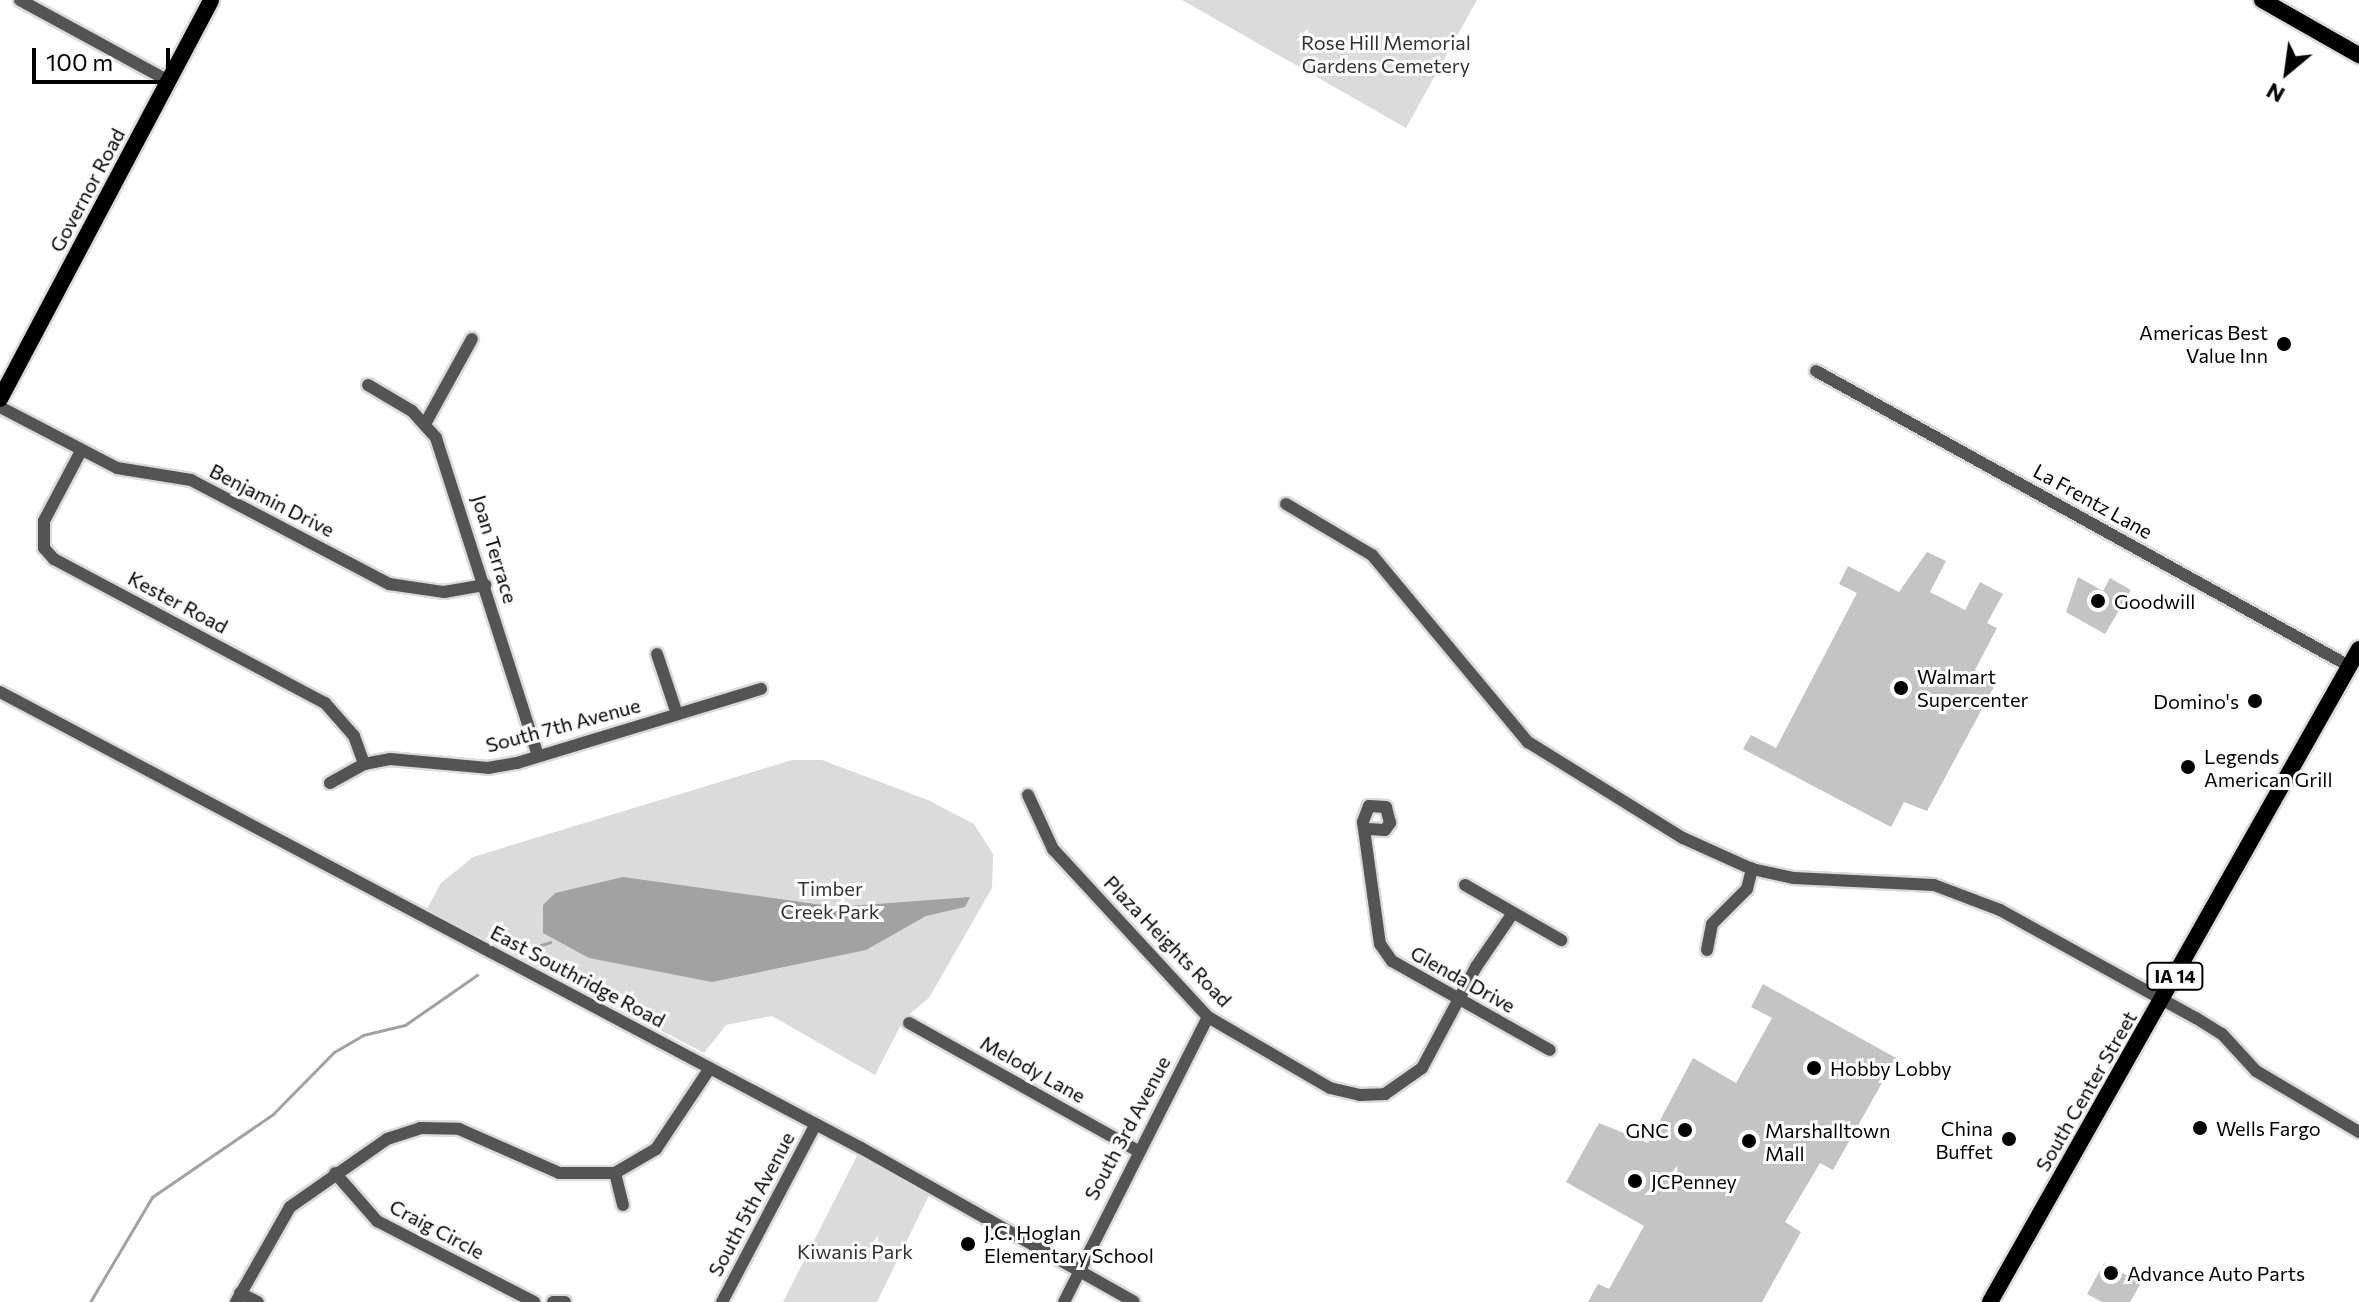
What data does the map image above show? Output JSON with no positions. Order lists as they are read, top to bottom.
{
  "streets": {
    "main road": ["Governor Road", "IA 14", "South Center Street"],
    "street": [
      "Benjamin Drive",
      "La Frentz Lane",
      "Joan Terrace",
      "Kester Road",
      "South 7th Avenue",
      "Plaza Heights Road",
      "East Southridge Road",
      "Glenda Drive",
      "Melody Lane",
      "South 3rd Avenue",
      "South 5th Avenue",
      "Craig Circle"
    ]
  },
  "crossings": [
    ["Benjamin Drive", "Joan Terrace"],
    ["Benjamin Drive", "Kester Road"],
    ["La Frentz Lane", "South Center Street"],
    ["Joan Terrace", "South 7th Avenue"],
    ["Kester Road", "South 7th Avenue"],
    ["Plaza Heights Road", "Glenda Drive"],
    ["Plaza Heights Road", "South 3rd Avenue"],
    ["East Southridge Road", "South 3rd Avenue"],
    ["East Southridge Road", "South 5th Avenue"],
    ["Melody Lane", "South 3rd Avenue"]
  ],
  "parks": ["Rose Hill Memorial Gardens Cemetery", "Timber Creek Park", "Kiwanis Park"],
  "places": [
    "Americas Best Value Inn",
    "Goodwill",
    "Walmart Supercenter",
    "Domino's",
    "Legends American Grill",
    "Hobby Lobby",
    "Wells Fargo",
    "GNC",
    "China Buffet",
    "Marshalltown Mall",
    "JCPenney",
    "J.C. Hoglan Elementary School",
    "Advance Auto Parts"
  ],
  "scale_bar": "100 m",
  "north": "bottom left"
}
